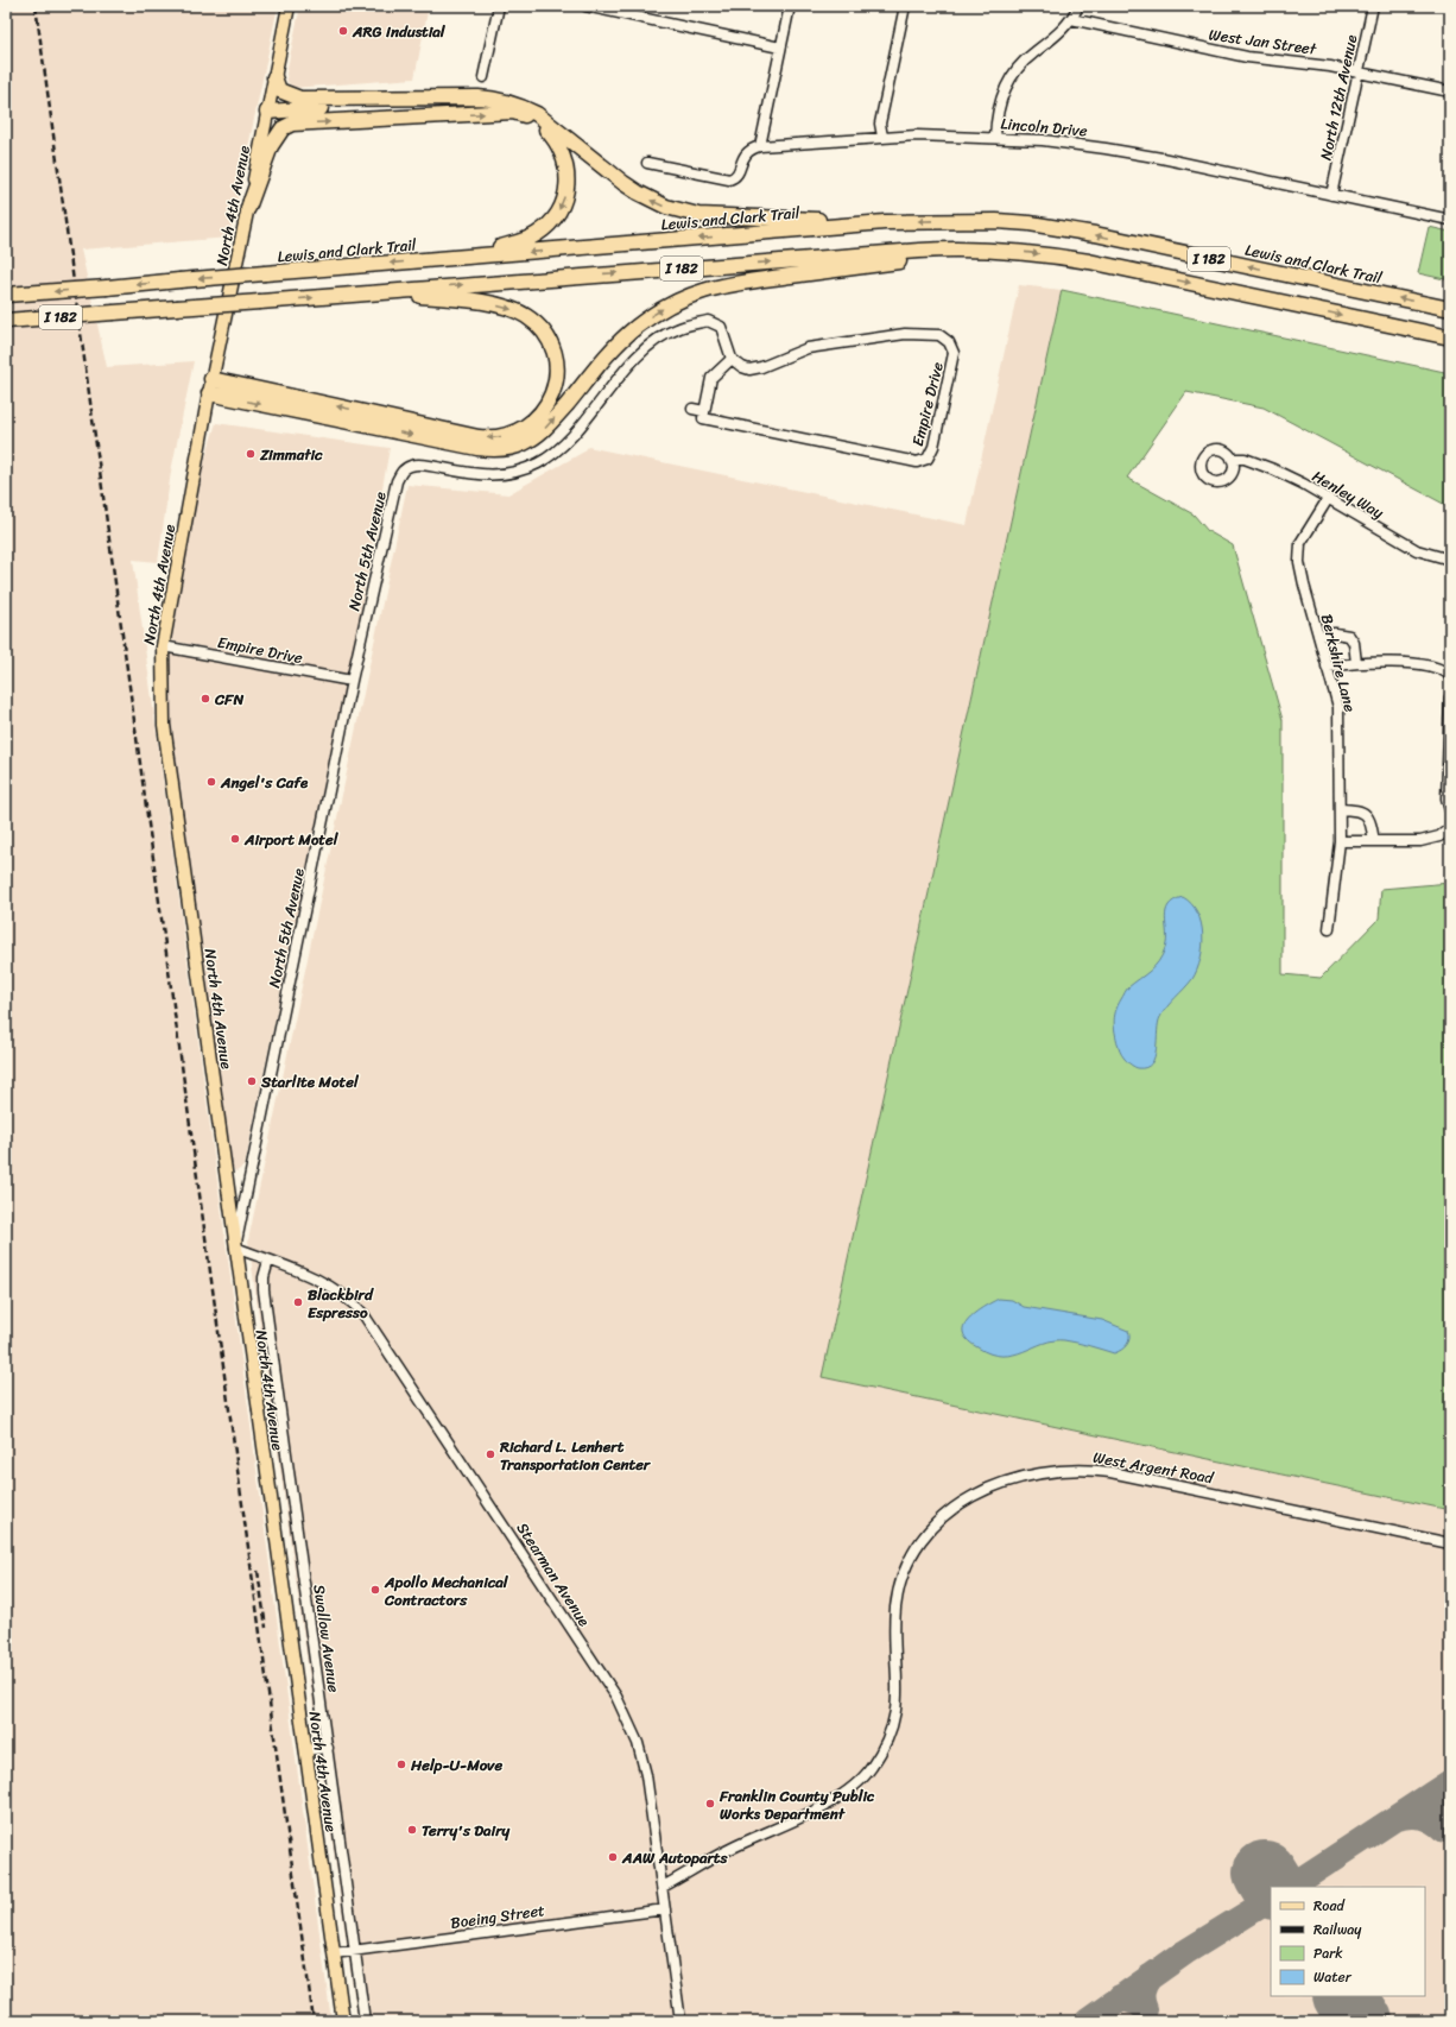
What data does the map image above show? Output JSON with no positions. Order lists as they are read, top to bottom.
{
  "streets": {
    "highway": ["Lewis and Clark Trail", "I 182"],
    "main road": ["North 4th Avenue"],
    "street": [
      "West Jan Street",
      "North 12th Avenue",
      "Lincoln Drive",
      "Empire Drive",
      "Henley Way",
      "North 5th Avenue",
      "Berkshire Lane",
      "West Argent Road",
      "Stearman Avenue",
      "Swallow Avenue",
      "Boeing Street"
    ]
  },
  "crossings": [
    ["West Jan Street", "North 12th Avenue"],
    ["North 12th Avenue", "Lincoln Drive"],
    ["North 4th Avenue", "Empire Drive"],
    ["North 4th Avenue", "North 5th Avenue"],
    ["North 4th Avenue", "Stearman Avenue"],
    ["North 4th Avenue", "Boeing Street"],
    ["Empire Drive", "North 5th Avenue"],
    ["Henley Way", "Berkshire Lane"],
    ["North 5th Avenue", "Stearman Avenue"],
    ["West Argent Road", "Stearman Avenue"],
    ["Stearman Avenue", "Swallow Avenue"],
    ["Stearman Avenue", "Boeing Street"],
    ["Swallow Avenue", "Boeing Street"]
  ],
  "places": [
    "ARG Industial",
    "Zimmatic",
    "CFN",
    "Angel's Cafe",
    "Airport Motel",
    "Starlite Motel",
    "Blackbird Espresso",
    "Richard L. Lenhert Transportation Center",
    "Apollo Mechanical Contractors",
    "Help-U-Move",
    "Franklin County Public Works Department",
    "Terry's Dairy",
    "AAW Autoparts"
  ],
  "legend": [
    "Road",
    "Railway",
    "Park",
    "Water"
  ]
}
